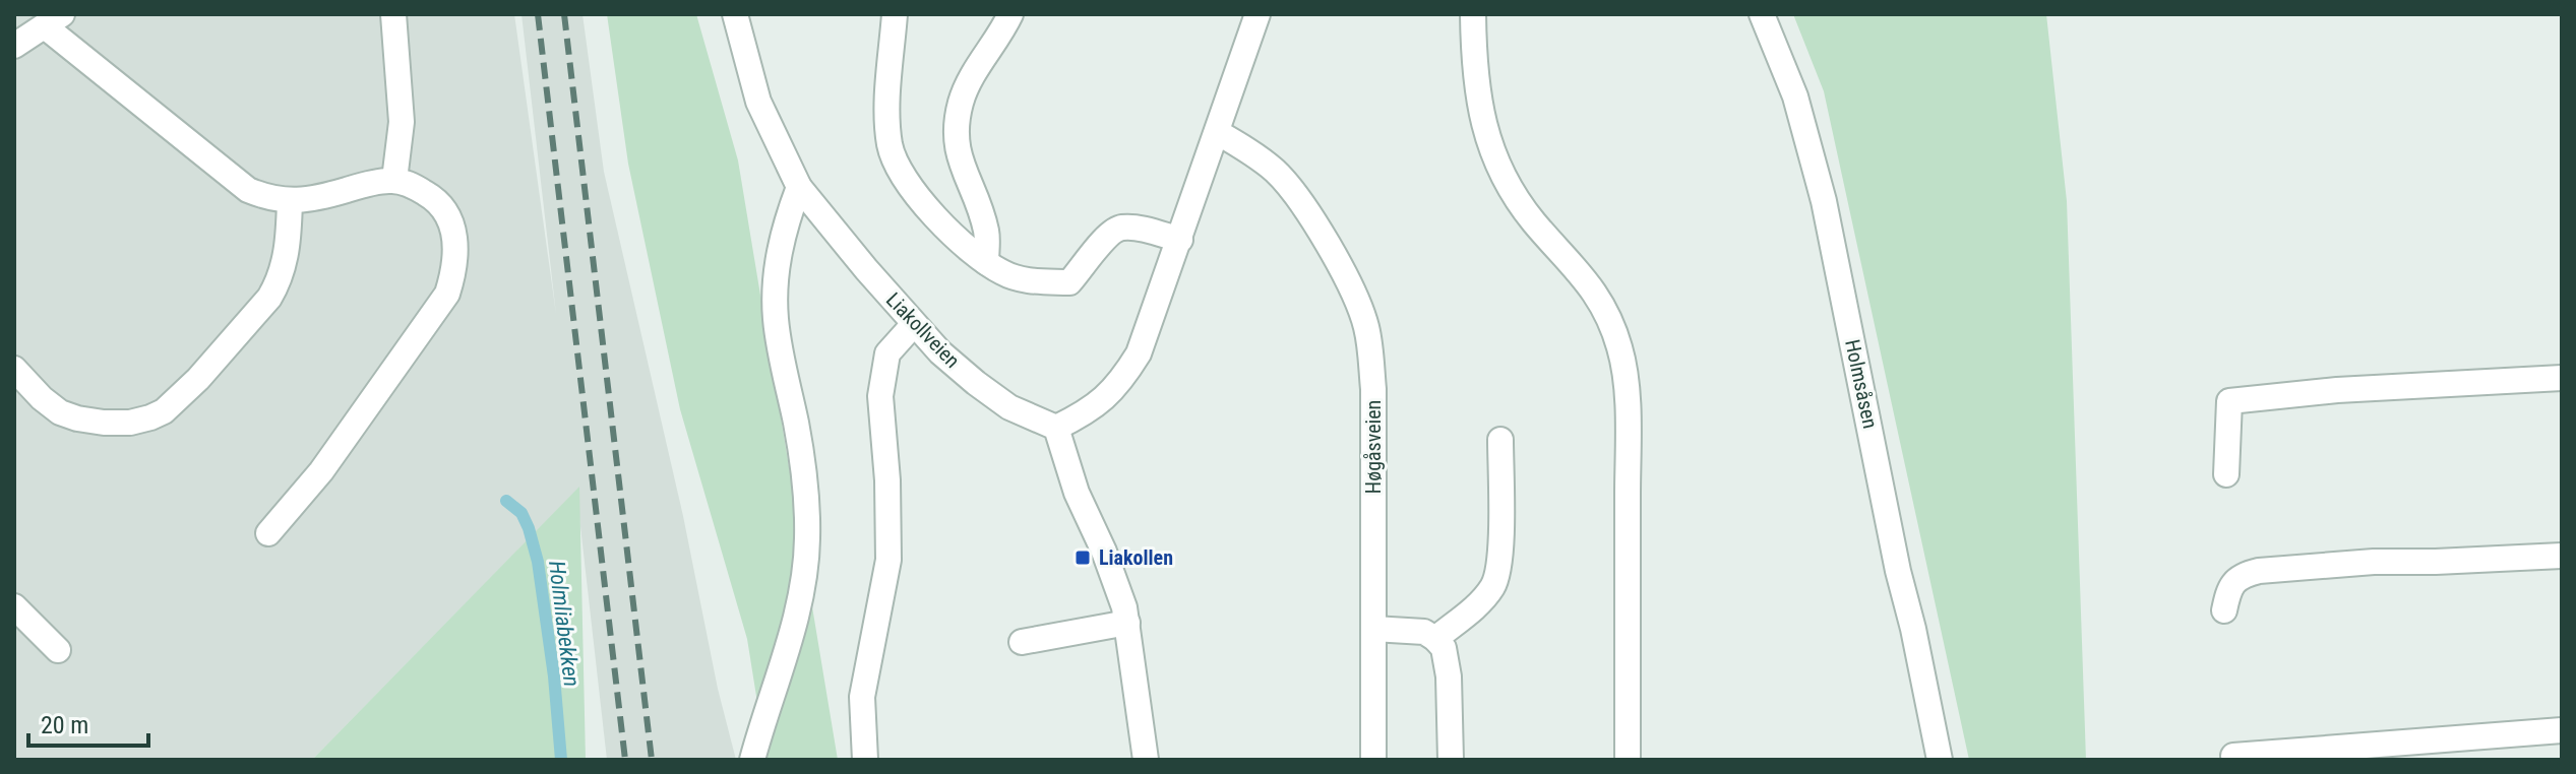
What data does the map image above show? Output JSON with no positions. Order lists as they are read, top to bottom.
{
  "streets": {
    "street": ["Liakollveien", "Holmsåsen", "Høgåsveien"]
  },
  "water": ["Holmliabekken"],
  "places": {
    "transit": ["Liakollen"]
  },
  "scale_bar": "20 m"
}
